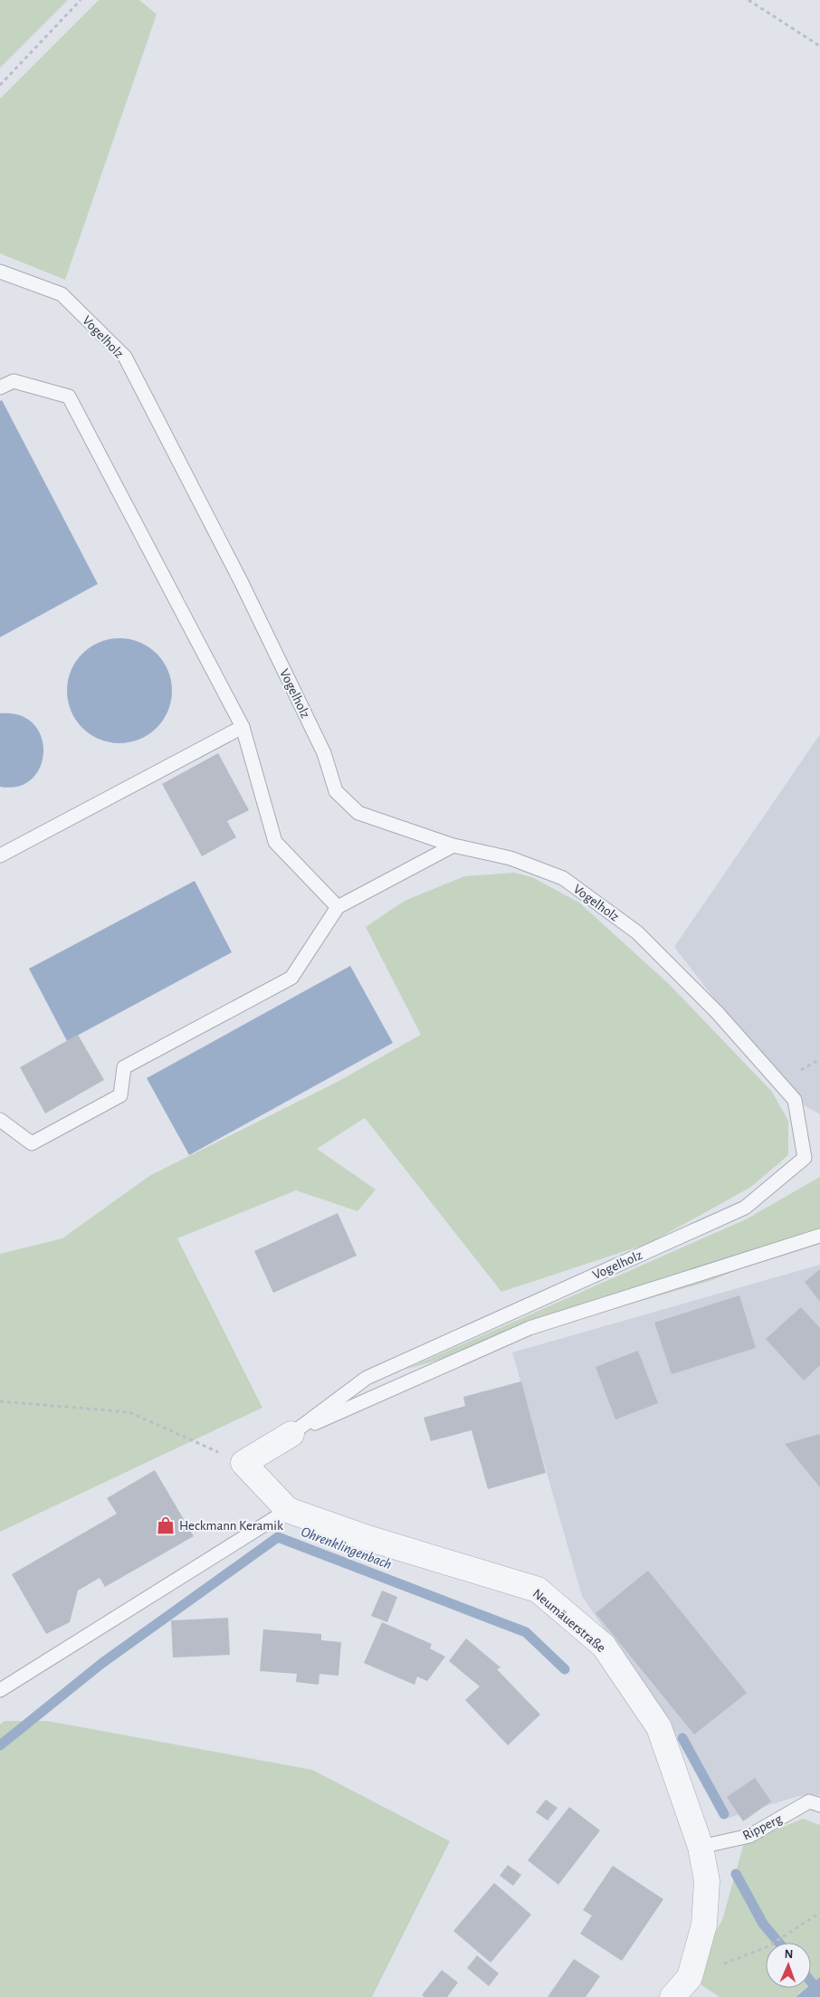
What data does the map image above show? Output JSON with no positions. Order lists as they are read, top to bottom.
{
  "streets": {
    "street": ["Neumäuerstraße"],
    "lane": ["Vogelholz", "Ripperg"]
  },
  "crossings": [
    ["Neumäuerstraße", "Ripperg"]
  ],
  "water": ["Ohrenklingenbach"],
  "places": {
    "shop": ["Heckmann Keramik"]
  },
  "north": "top"
}
